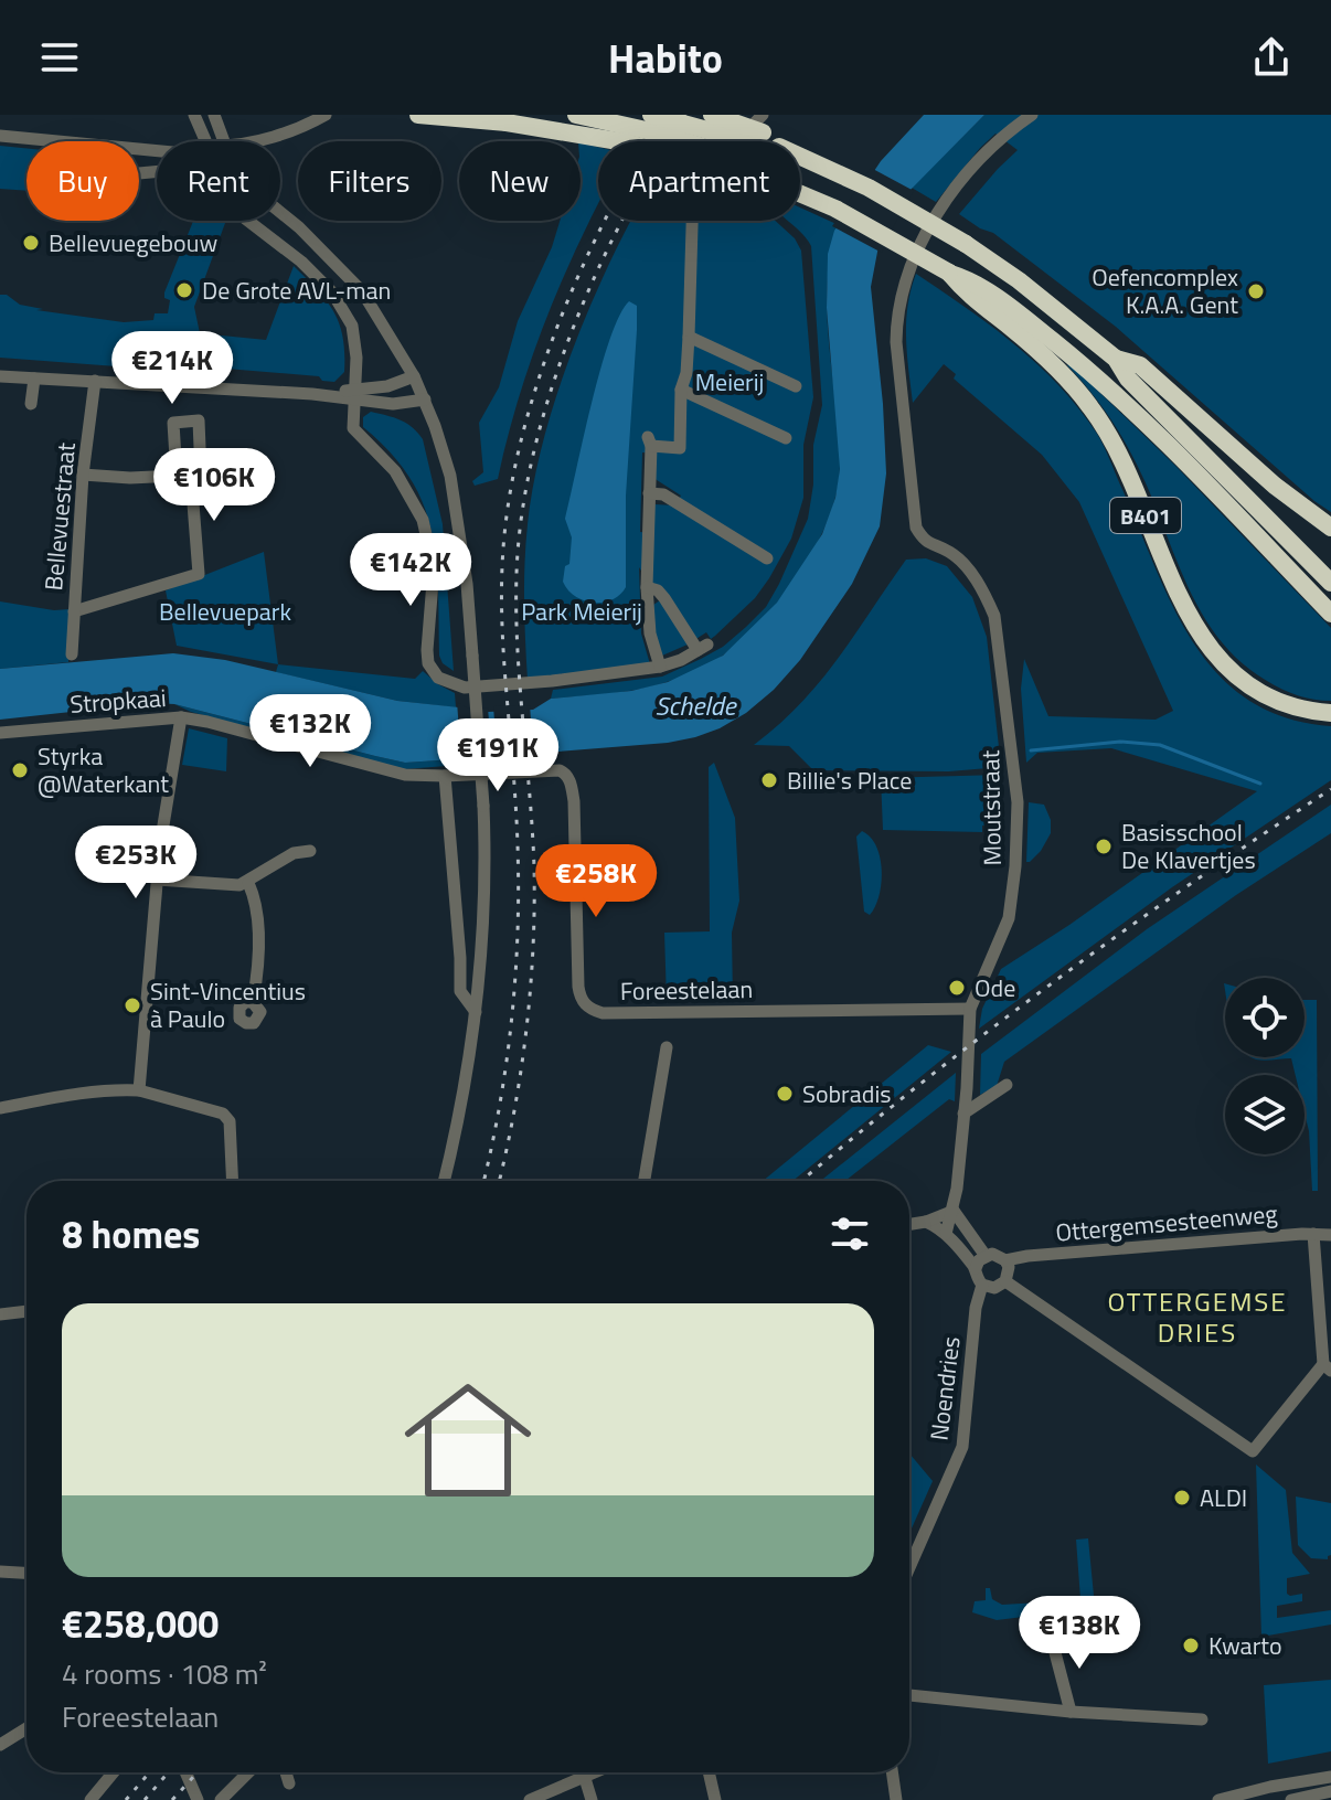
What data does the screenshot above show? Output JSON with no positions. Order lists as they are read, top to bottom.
{
  "streets": {
    "highway": ["B401"],
    "street": [
      "Bellevuestraat",
      "Stropkaai",
      "Moutstraat",
      "Foreestelaan",
      "Ottergemsesteenweg",
      "Noendries"
    ]
  },
  "crossings": [
    ["Stropkaai", "Foreestelaan"],
    ["Moutstraat", "Foreestelaan"],
    ["Ottergemsesteenweg", "Noendries"]
  ],
  "districts": ["OTTERGEMSE DRIES"],
  "water": ["Schelde"],
  "parks": ["Meierij", "Bellevuepark", "Park Meierij"],
  "places": [
    "Bellevuegebouw",
    "De Grote AVL-man",
    "Oefencomplex K.A.A. Gent",
    "Styrka @Waterkant",
    "Billie's Place",
    "Basisschool De Klavertjes",
    "Ode",
    "Sint-Vincentius à Paulo",
    "Sobradis",
    "ALDI",
    "Kwarto"
  ],
  "page": {
    "header": "Habito",
    "chip": [
      "Buy",
      "Rent",
      "Filters",
      "New",
      "Apartment"
    ],
    "price": [
      "€214K",
      "€106K",
      "€142K",
      "€132K",
      "€191K",
      "€253K",
      "€258K",
      "€138K"
    ],
    "heading": "8 homes",
    "list": [
      {
        "name": "€258,000",
        "note": "4 rooms · 108 m² · Foreestelaan"
      }
    ]
  }
}
